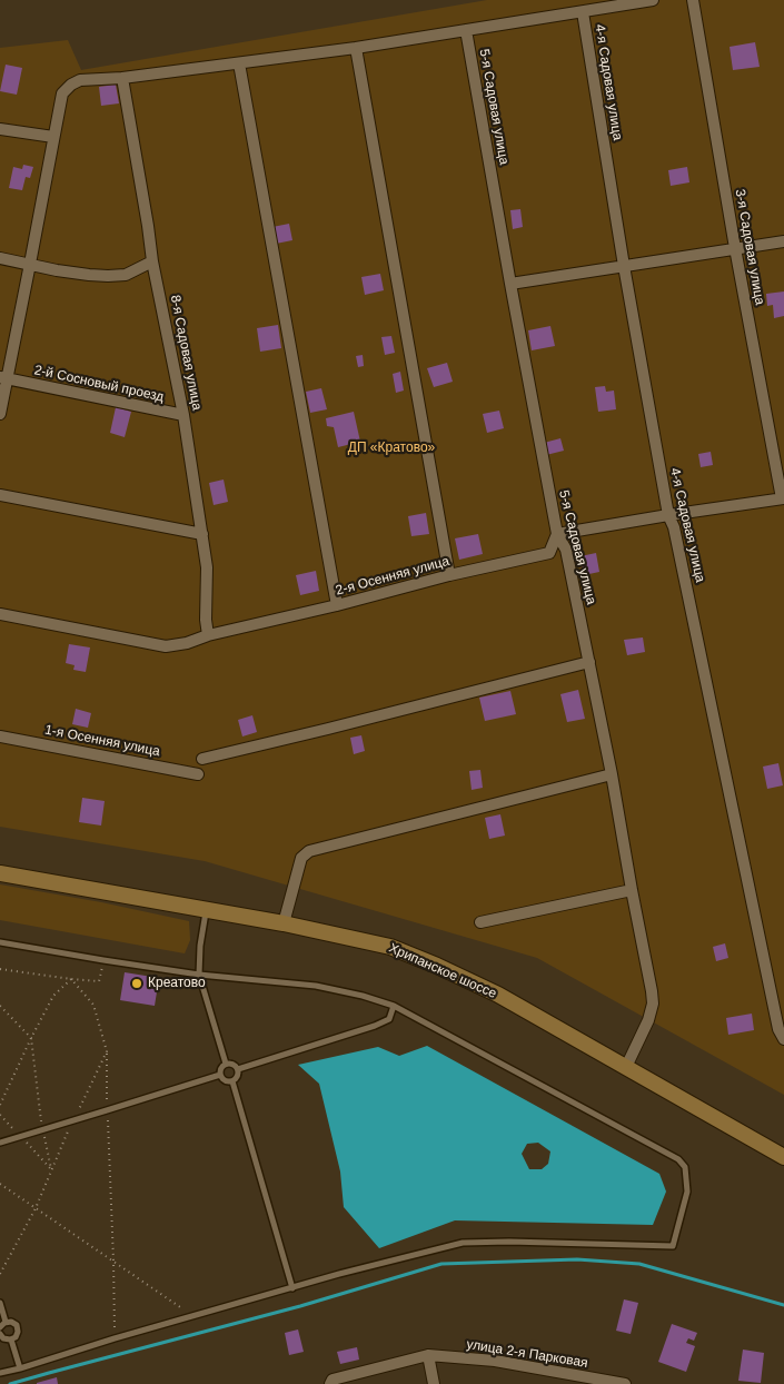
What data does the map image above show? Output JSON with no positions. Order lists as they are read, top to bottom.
{
  "streets": {
    "main road": ["Хрипанское шоссе"],
    "street": [
      "4-я Садовая улица",
      "5-я Садовая улица",
      "3-я Садовая улица",
      "8-я Садовая улица",
      "2-й Сосновый проезд",
      "2-я Осенняя улица",
      "1-я Осенняя улица",
      "улица 2-я Парковая"
    ]
  },
  "crossings": [
    ["5-я Садовая улица", "2-я Осенняя улица"],
    ["5-я Садовая улица", "Хрипанское шоссе"],
    ["8-я Садовая улица", "2-й Сосновый проезд"],
    ["8-я Садовая улица", "2-я Осенняя улица"]
  ],
  "parks": ["ДП «Кратово»"],
  "places": ["Креатово"]
}
